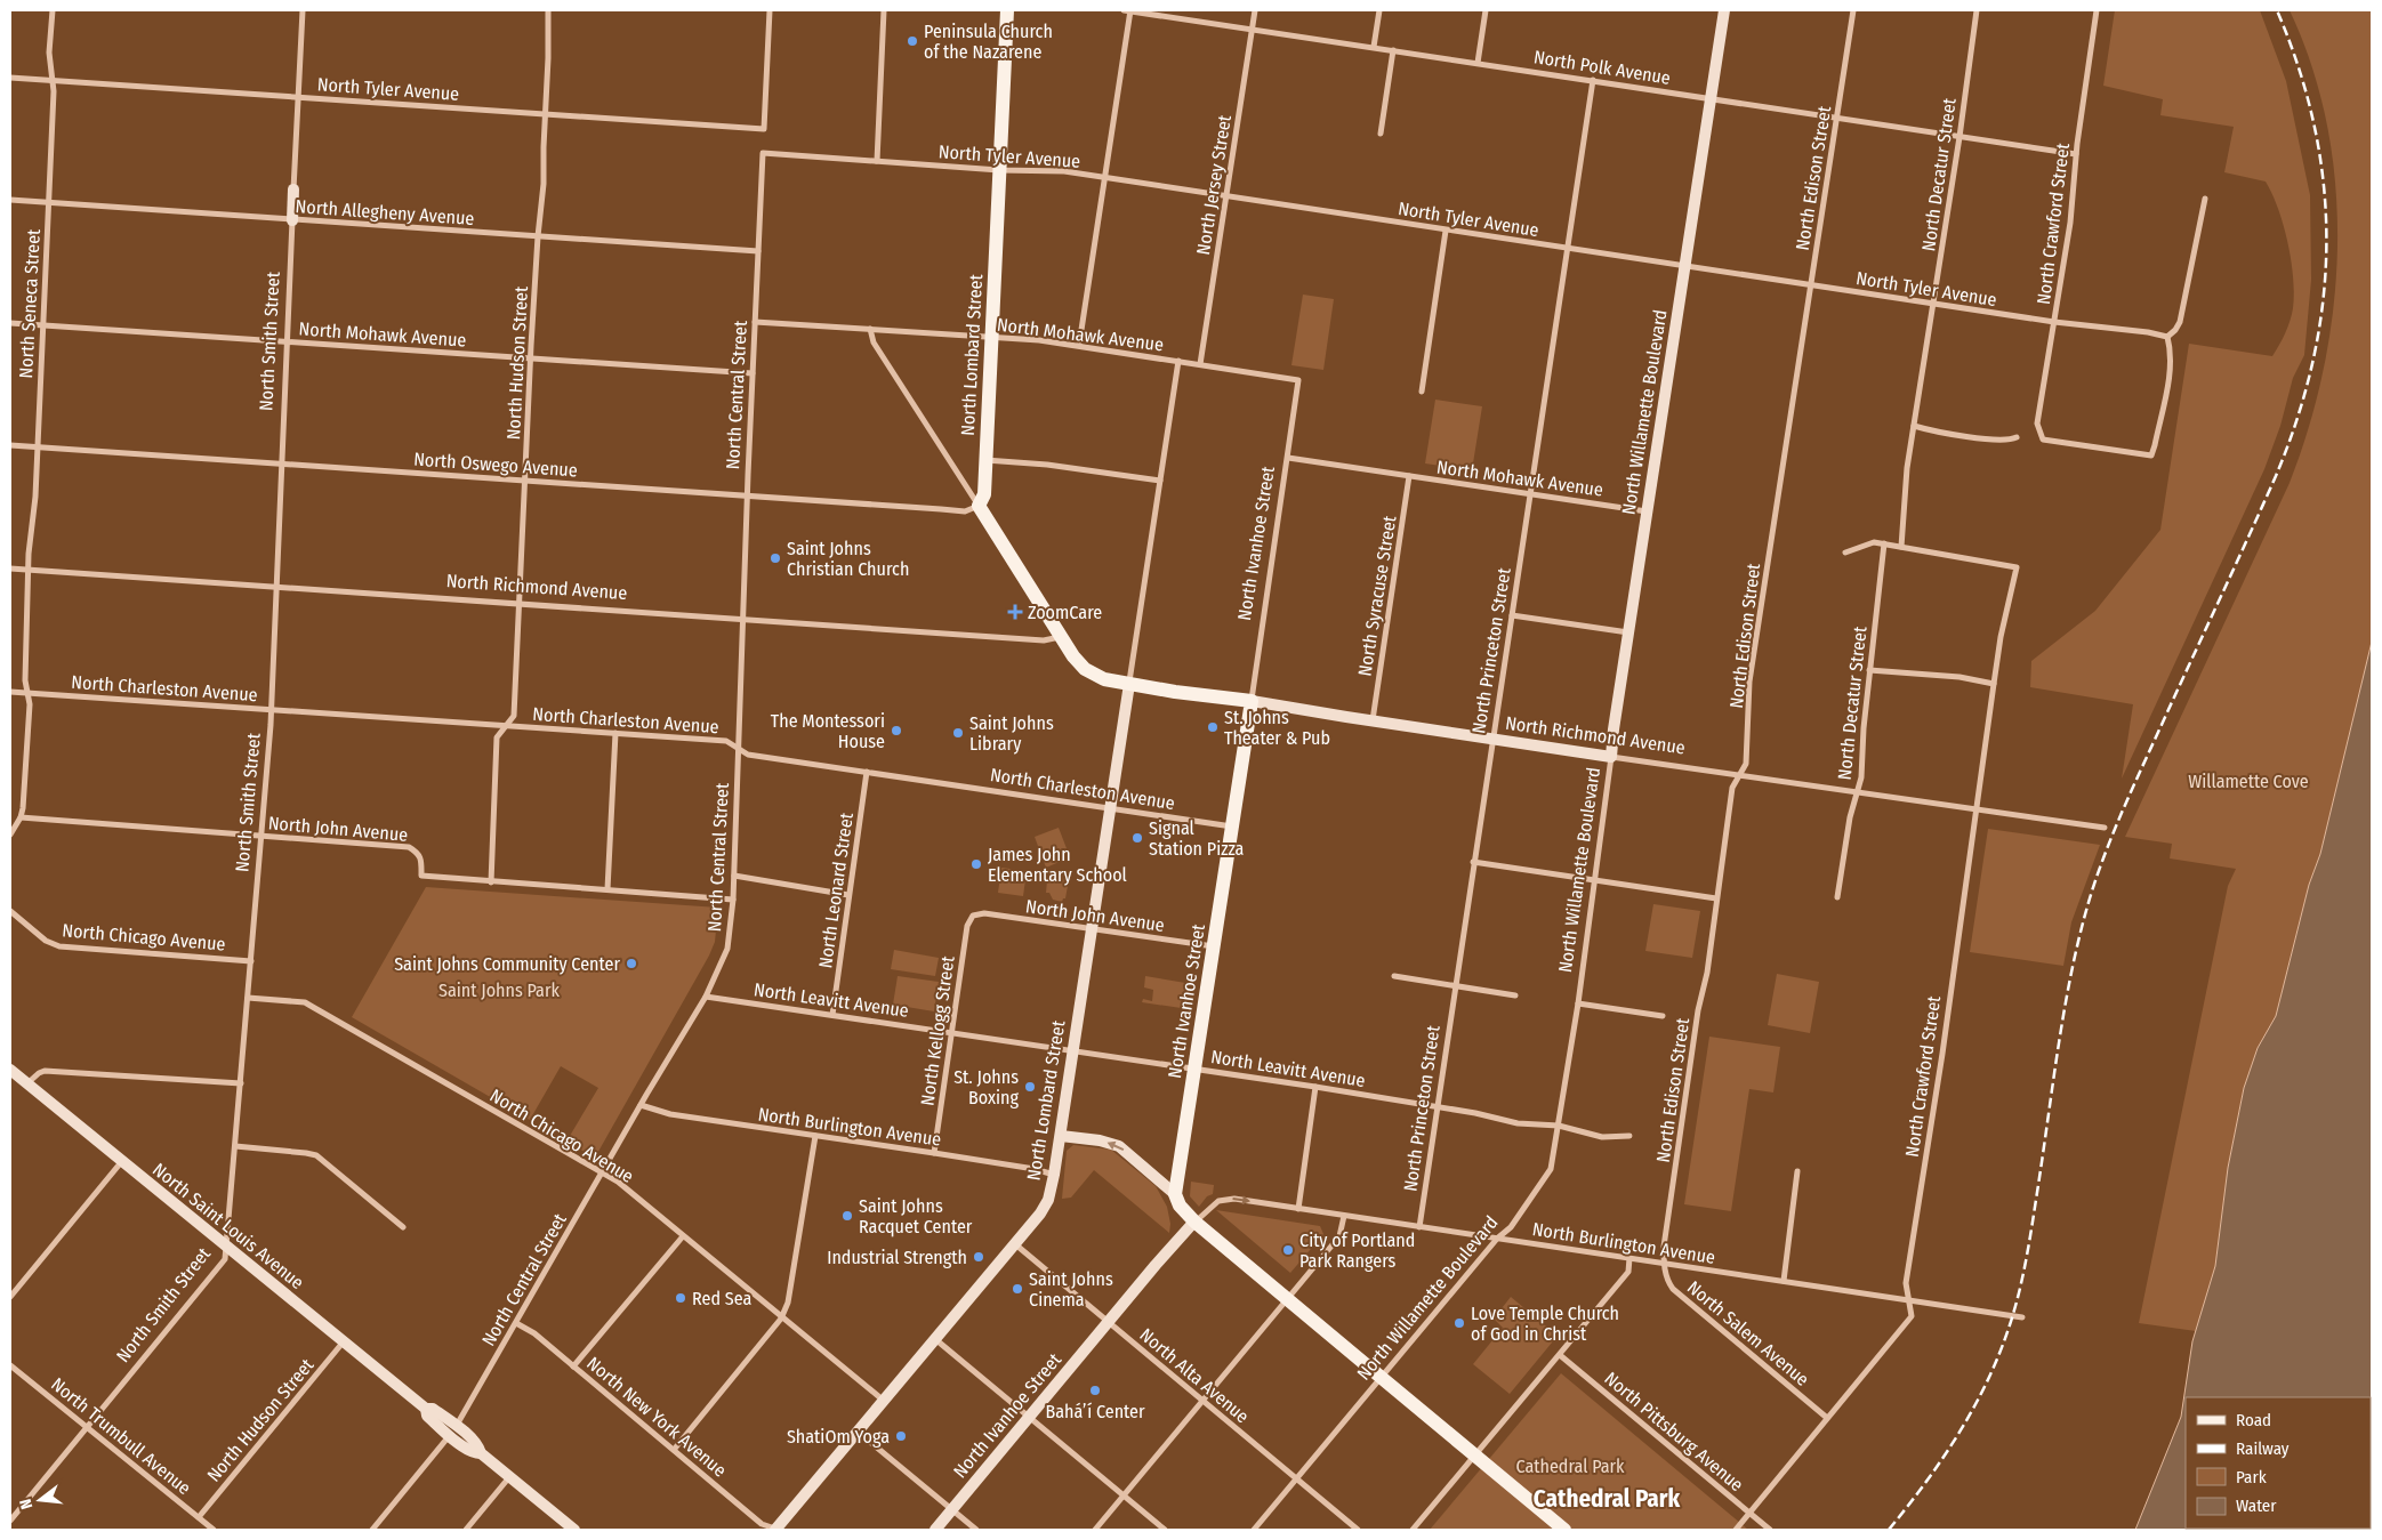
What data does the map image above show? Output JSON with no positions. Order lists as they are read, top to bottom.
{
  "streets": {
    "main road": [
      "North Smith Street",
      "North Lombard Street",
      "North Willamette Boulevard",
      "North Ivanhoe Street",
      "North Richmond Avenue",
      "North Saint Louis Avenue"
    ],
    "street": [
      "North Polk Avenue",
      "North Tyler Avenue",
      "North Decatur Street",
      "North Edison Street",
      "North Jersey Street",
      "North Allegheny Avenue",
      "North Crawford Street",
      "North Seneca Street",
      "North Mohawk Avenue",
      "North Hudson Street",
      "North Central Street",
      "North Oswego Avenue",
      "North Syracuse Street",
      "North Princeton Street",
      "North Charleston Avenue",
      "North John Avenue",
      "North Leonard Street",
      "North Chicago Avenue",
      "North Leavitt Avenue",
      "North Kellogg Street",
      "North Burlington Avenue",
      "North Salem Avenue",
      "North Alta Avenue",
      "North New York Avenue",
      "North Pittsburg Avenue",
      "North Trumbull Avenue"
    ]
  },
  "crossings": [
    ["North Polk Avenue", "North Decatur Street"],
    ["North Polk Avenue", "North Edison Street"],
    ["North Polk Avenue", "North Jersey Street"],
    ["North Polk Avenue", "North Crawford Street"],
    ["North Polk Avenue", "North Willamette Boulevard"],
    ["North Polk Avenue", "North Princeton Street"],
    ["North Tyler Avenue", "North Decatur Street"],
    ["North Tyler Avenue", "North Edison Street"],
    ["North Tyler Avenue", "North Jersey Street"],
    ["North Tyler Avenue", "North Crawford Street"],
    ["North Tyler Avenue", "North Seneca Street"],
    ["North Tyler Avenue", "North Smith Street"],
    ["North Tyler Avenue", "North Lombard Street"],
    ["North Tyler Avenue", "North Hudson Street"],
    ["North Tyler Avenue", "North Central Street"],
    ["North Tyler Avenue", "North Willamette Boulevard"],
    ["North Tyler Avenue", "North Princeton Street"],
    ["North Decatur Street", "North Crawford Street"],
    ["North Decatur Street", "North Richmond Avenue"],
    ["North Edison Street", "North Richmond Avenue"],
    ["North Edison Street", "North Burlington Avenue"],
    ["North Edison Street", "North Salem Avenue"],
    ["North Jersey Street", "North Mohawk Avenue"],
    ["North Allegheny Avenue", "North Seneca Street"],
    ["North Allegheny Avenue", "North Smith Street"],
    ["North Allegheny Avenue", "North Hudson Street"],
    ["North Allegheny Avenue", "North Central Street"],
    ["North Crawford Street", "North Richmond Avenue"],
    ["North Crawford Street", "North Burlington Avenue"],
    ["North Crawford Street", "North Salem Avenue"],
    ["North Crawford Street", "North Pittsburg Avenue"],
    ["North Seneca Street", "North Mohawk Avenue"],
    ["North Seneca Street", "North Oswego Avenue"],
    ["North Seneca Street", "North Richmond Avenue"],
    ["North Seneca Street", "North Charleston Avenue"],
    ["North Seneca Street", "North John Avenue"],
    ["North Mohawk Avenue", "North Smith Street"],
    ["North Mohawk Avenue", "North Lombard Street"],
    ["North Mohawk Avenue", "North Hudson Street"],
    ["North Mohawk Avenue", "North Central Street"],
    ["North Mohawk Avenue", "North Willamette Boulevard"],
    ["North Mohawk Avenue", "North Ivanhoe Street"],
    ["North Mohawk Avenue", "North Syracuse Street"],
    ["North Mohawk Avenue", "North Princeton Street"],
    ["North Smith Street", "North Oswego Avenue"],
    ["North Smith Street", "North Richmond Avenue"],
    ["North Smith Street", "North Charleston Avenue"],
    ["North Smith Street", "North John Avenue"],
    ["North Smith Street", "North Chicago Avenue"],
    ["North Smith Street", "North Saint Louis Avenue"],
    ["North Smith Street", "North Trumbull Avenue"],
    ["North Lombard Street", "North Oswego Avenue"],
    ["North Lombard Street", "North Richmond Avenue"],
    ["North Lombard Street", "North Charleston Avenue"],
    ["North Lombard Street", "North John Avenue"],
    ["North Lombard Street", "North Chicago Avenue"],
    ["North Lombard Street", "North Leavitt Avenue"],
    ["North Lombard Street", "North Burlington Avenue"],
    ["North Lombard Street", "North Alta Avenue"],
    ["North Lombard Street", "North New York Avenue"],
    ["North Hudson Street", "North Oswego Avenue"],
    ["North Hudson Street", "North Richmond Avenue"],
    ["North Hudson Street", "North Charleston Avenue"],
    ["North Hudson Street", "North John Avenue"],
    ["North Hudson Street", "North Saint Louis Avenue"],
    ["North Hudson Street", "North Trumbull Avenue"],
    ["North Central Street", "North Oswego Avenue"],
    ["North Central Street", "North Richmond Avenue"],
    ["North Central Street", "North Charleston Avenue"],
    ["North Central Street", "North John Avenue"],
    ["North Central Street", "North Chicago Avenue"],
    ["North Central Street", "North Leavitt Avenue"],
    ["North Central Street", "North Burlington Avenue"],
    ["North Central Street", "North Saint Louis Avenue"],
    ["North Central Street", "North New York Avenue"],
    ["North Willamette Boulevard", "North Richmond Avenue"],
    ["North Willamette Boulevard", "North Leavitt Avenue"],
    ["North Willamette Boulevard", "North Burlington Avenue"],
    ["North Willamette Boulevard", "North Alta Avenue"],
    ["North Ivanhoe Street", "North Richmond Avenue"],
    ["North Ivanhoe Street", "North Charleston Avenue"],
    ["North Ivanhoe Street", "North John Avenue"],
    ["North Ivanhoe Street", "North Leavitt Avenue"],
    ["North Ivanhoe Street", "North Burlington Avenue"],
    ["North Ivanhoe Street", "North Alta Avenue"],
    ["North Richmond Avenue", "North Syracuse Street"],
    ["North Richmond Avenue", "North Princeton Street"],
    ["North Princeton Street", "North Leavitt Avenue"],
    ["North Princeton Street", "North Burlington Avenue"],
    ["North Charleston Avenue", "North Leonard Street"],
    ["North John Avenue", "North Kellogg Street"],
    ["North Leonard Street", "North Leavitt Avenue"],
    ["North Leavitt Avenue", "North Kellogg Street"],
    ["North Kellogg Street", "North Burlington Avenue"],
    ["North Burlington Avenue", "North Salem Avenue"]
  ],
  "districts": ["Cathedral Park"],
  "parks": ["Willamette Cove", "Saint Johns Park", "Cathedral Park"],
  "places": {
    "other": [
      "Peninsula Church of the Nazarene",
      "Saint Johns Christian Church",
      "St. Johns Theater & Pub",
      "The Montessori House",
      "Saint Johns Library",
      "Signal Station Pizza",
      "James John Elementary School",
      "Saint Johns Community Center",
      "St. Johns Boxing",
      "Saint Johns Racquet Center",
      "City of Portland Park Rangers",
      "Industrial Strength",
      "Saint Johns Cinema",
      "Red Sea",
      "Love Temple Church of God in Christ",
      "Bahá’í Center",
      "ShatiOm Yoga"
    ],
    "health": ["ZoomCare"]
  },
  "legend": [
    "Road",
    "Railway",
    "Park",
    "Water"
  ],
  "north": "left"
}
